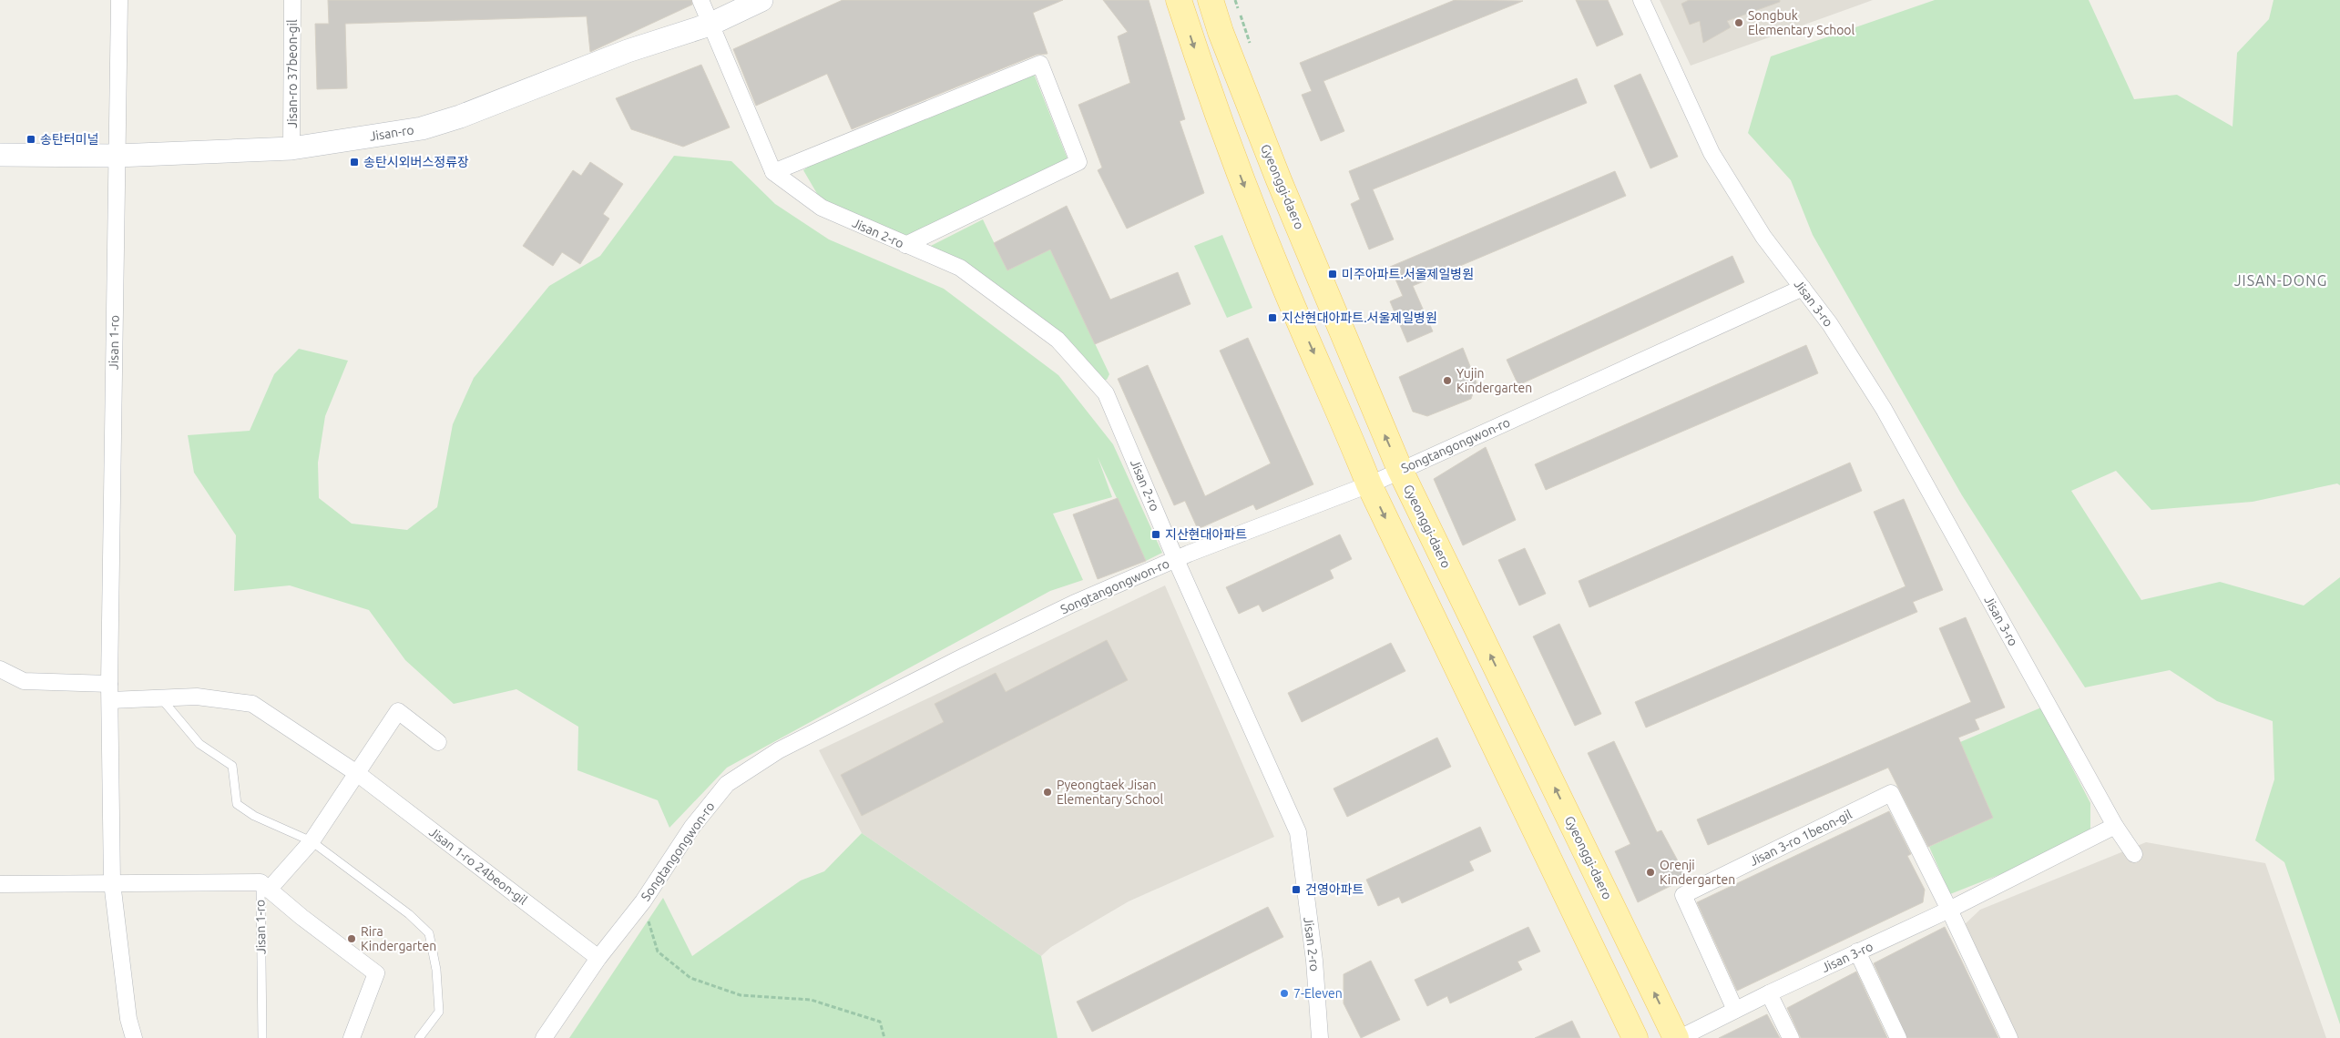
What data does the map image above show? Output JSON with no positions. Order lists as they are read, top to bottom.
{
  "streets": {
    "main road": ["Jisan-ro", "Gyeonggi-daero"],
    "street": [
      "Jisan-ro 37beon-gil",
      "Jisan 2-ro",
      "Jisan 3-ro",
      "Jisan 1-ro",
      "Songtangongwon-ro",
      "Jisan 3-ro 1beon-gil",
      "Jisan 1-ro 24beon-gil"
    ]
  },
  "crossings": [
    ["Jisan-ro 37beon-gil", "Jisan-ro"],
    ["Jisan-ro", "Jisan 1-ro"],
    ["Gyeonggi-daero", "Songtangongwon-ro"],
    ["Jisan 2-ro", "Songtangongwon-ro"],
    ["Jisan 3-ro", "Songtangongwon-ro"],
    ["Jisan 3-ro", "Jisan 3-ro 1beon-gil"],
    ["Jisan 1-ro", "Jisan 1-ro 24beon-gil"],
    ["Songtangongwon-ro", "Jisan 1-ro 24beon-gil"]
  ],
  "districts": ["JISAN-DONG"],
  "places": {
    "other": [
      "Songbuk Elementary School",
      "Yujin Kindergarten",
      "Pyeongtaek Jisan Elementary School",
      "Orenji Kindergarten",
      "Rira Kindergarten",
      "7-Eleven"
    ],
    "transit": [
      "송탄터미널",
      "송탄시외버스정류장",
      "미주아파트.서울제일병원",
      "지산현대아파트.서울제일병원",
      "지산현대아파트",
      "건영아파트"
    ]
  }
}
